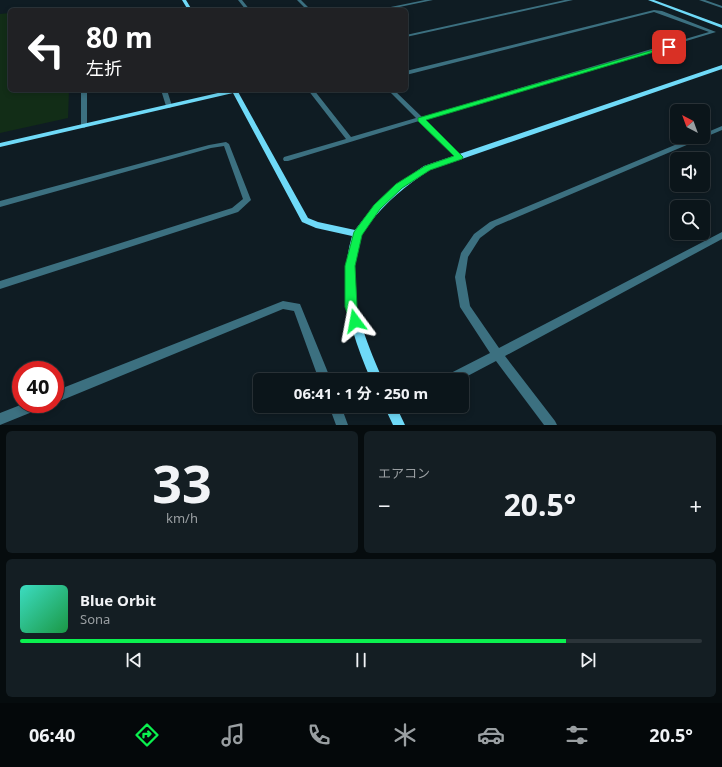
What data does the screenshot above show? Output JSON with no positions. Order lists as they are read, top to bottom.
{
  "north": "top left",
  "page": {
    "turn": ["80 m", "左折"],
    "limit": "40",
    "trip": "06:41 · 1 分 · 250 m",
    "tile": [
      ["33", "km/h"],
      "エアコン"
    ],
    "heat": ["−", "20.5°", "+"],
    "song": ["Blue Orbit", "Sona"],
    "tabs": ["06:40", "20.5°"]
  }
}
